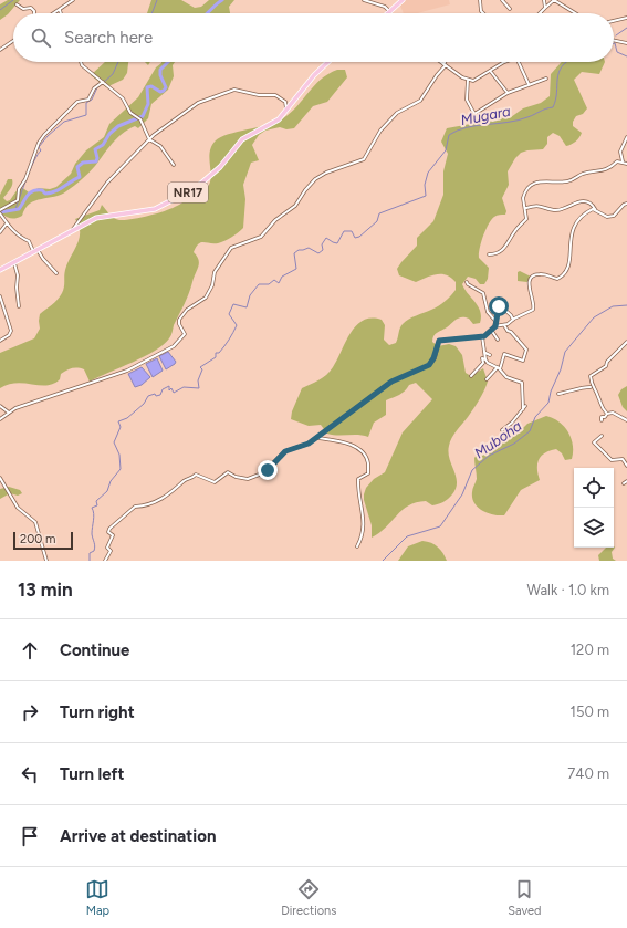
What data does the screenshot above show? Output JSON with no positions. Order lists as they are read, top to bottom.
{
  "streets": {
    "main road": ["NR17"]
  },
  "water": ["Mugara", "Muboha"],
  "scale_bar": "200 m",
  "page": {
    "search": "Search here",
    "scale": "200 m",
    "heading": ["13 min", "Walk · 1.0 km"],
    "list": [
      ["Continue", "120 m"],
      ["Turn right", "150 m"],
      ["Turn left", "740 m"],
      "Arrive at destination"
    ],
    "nav": ["Map", "Directions", "Saved"]
  }
}
